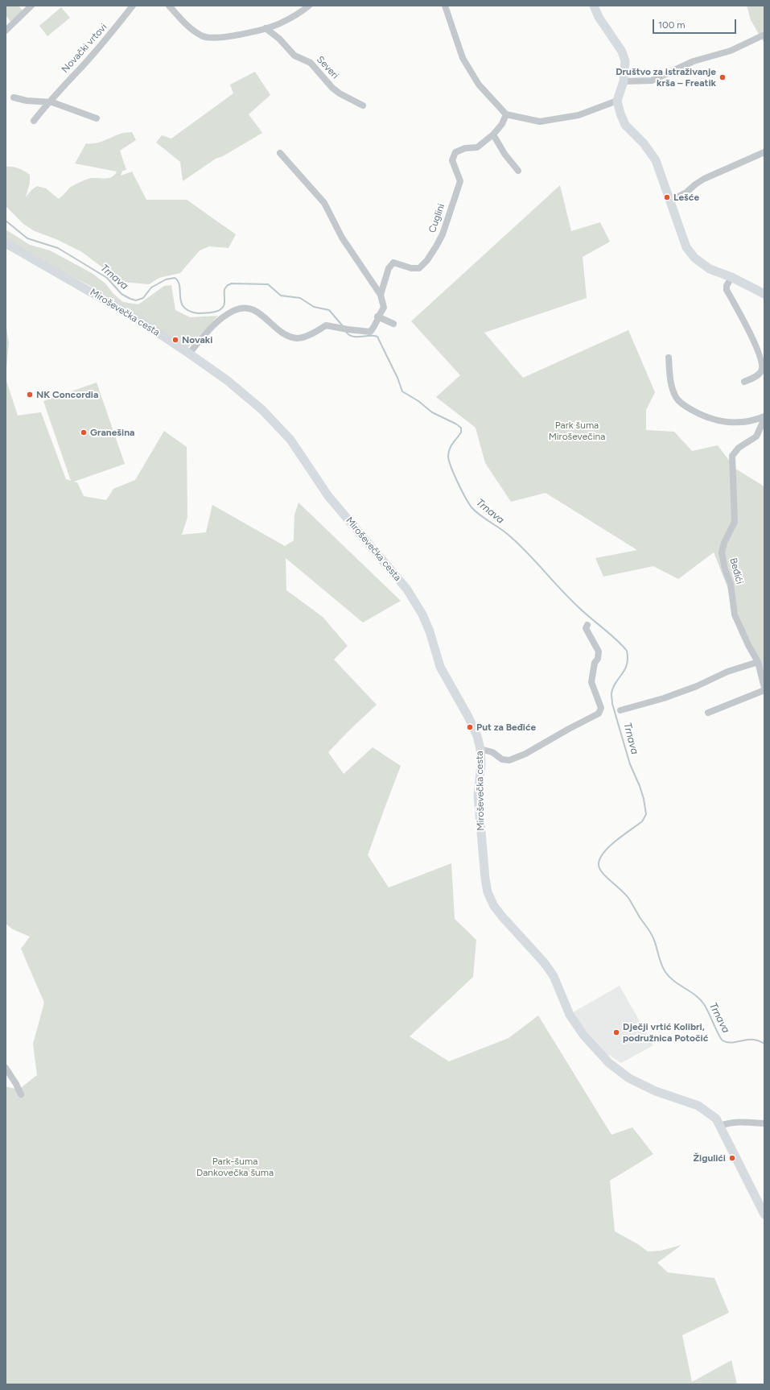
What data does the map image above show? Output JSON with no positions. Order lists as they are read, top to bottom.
{
  "streets": {
    "main road": ["Miroševečka cesta"],
    "street": [
      "Novački vrtovi",
      "Severi",
      "Cuglini",
      "Beđići"
    ]
  },
  "crossings": [
    ["Cuglini", "Miroševečka cesta"]
  ],
  "water": ["Trnava"],
  "parks": ["Park šuma Miroševečina", "Park-šuma Dankovečka šuma"],
  "places": [
    "Društvo za istraživanje krša – Freatik",
    "Lešće",
    "Novaki",
    "NK Concordia",
    "Granešina",
    "Put za Beđiće",
    "Dječji vrtić Kolibri, podružnica Potočić",
    "Žigulići"
  ],
  "scale_bar": "100 m"
}
